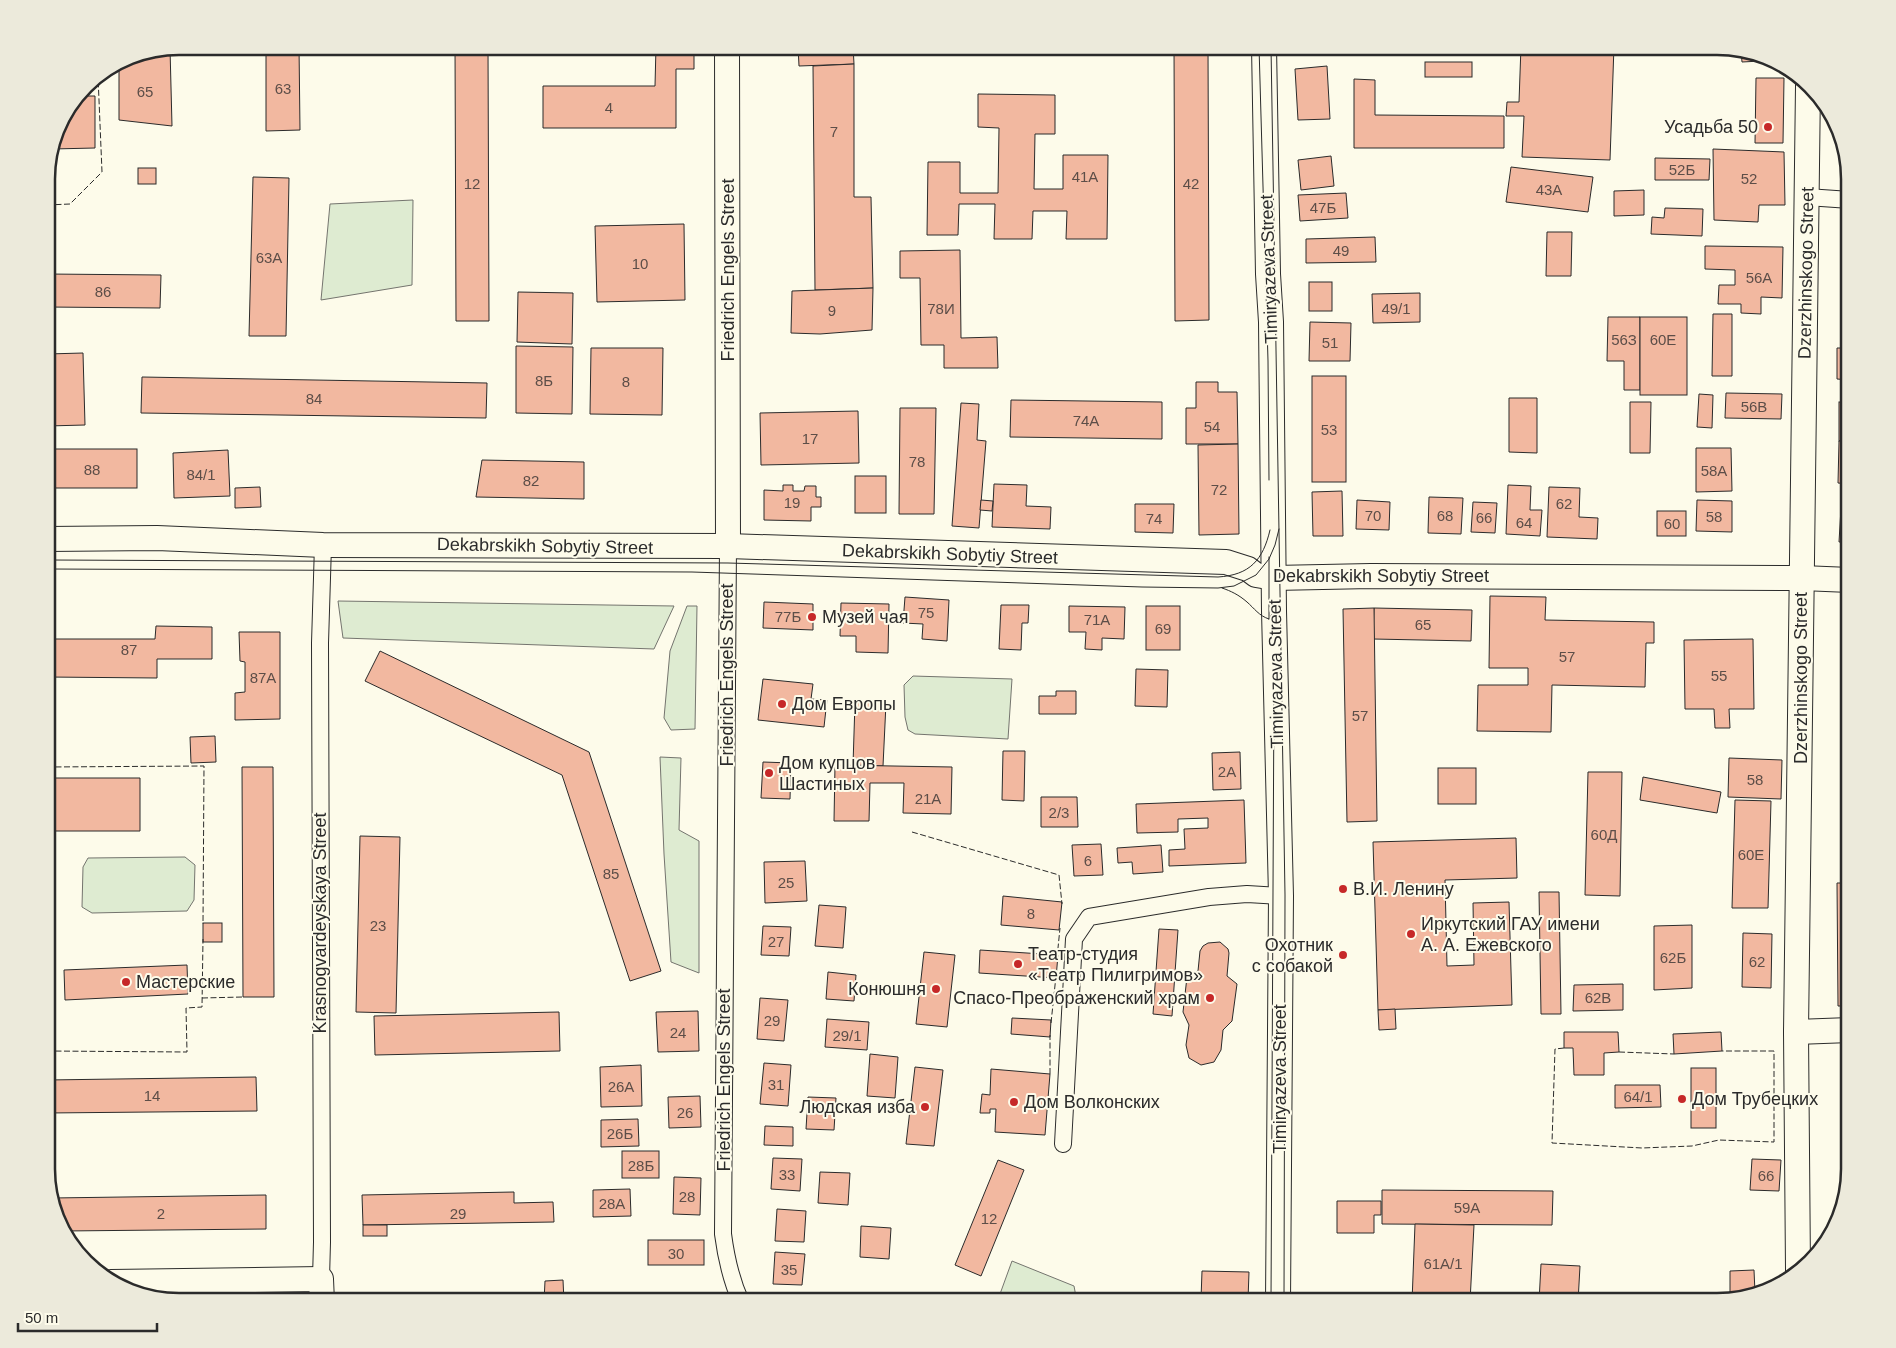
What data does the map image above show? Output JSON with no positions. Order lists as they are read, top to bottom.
{
  "streets": {
    "main road": [
      "Timiryazeva Street",
      "Friedrich Engels Street",
      "Dzerzhinskogo Street",
      "Dekabrskikh Sobytiy Street",
      "Krasnogvardeyskaya Street"
    ]
  },
  "crossings": [
    ["Timiryazeva Street", "Dekabrskikh Sobytiy Street"],
    ["Friedrich Engels Street", "Dekabrskikh Sobytiy Street"],
    ["Dzerzhinskogo Street", "Dekabrskikh Sobytiy Street"],
    ["Dekabrskikh Sobytiy Street", "Krasnogvardeyskaya Street"]
  ],
  "places": [
    "Усадьба 50",
    "Музей чая",
    "Дом Европы",
    "Дом купцов Шастиных",
    "В.И. Ленину",
    "Иркутский ГАУ имени А. А. Ежевского",
    "Охотник с собакой",
    "Театр-студия «Театр Пилигримов»",
    "Мастерские",
    "Конюшня",
    "Спасо-Преображенский храм",
    "Дом Трубецких",
    "Дом Волконских",
    "Людская изба"
  ],
  "house_numbers": [
    "63",
    "65",
    "4",
    "7",
    "52Б",
    "41А",
    "52",
    "12",
    "42",
    "43А",
    "47Б",
    "49",
    "63А",
    "10",
    "56А",
    "86",
    "78И",
    "49/1",
    "9",
    "56З",
    "60Е",
    "51",
    "8Б",
    "8",
    "84",
    "56В",
    "74А",
    "54",
    "53",
    "17",
    "78",
    "88",
    "58А",
    "84/1",
    "82",
    "72",
    "19",
    "62",
    "70",
    "68",
    "58",
    "66",
    "74",
    "64",
    "60",
    "75",
    "77Б",
    "71А",
    "65",
    "69",
    "87",
    "57",
    "55",
    "87А",
    "57",
    "2А",
    "58",
    "21А",
    "2/3",
    "60Д",
    "60Е",
    "6",
    "85",
    "25",
    "8",
    "23",
    "27",
    "62Б",
    "62",
    "62В",
    "29",
    "24",
    "29/1",
    "31",
    "26А",
    "14",
    "64/1",
    "26",
    "26Б",
    "28Б",
    "33",
    "66",
    "28",
    "28А",
    "59А",
    "2",
    "29",
    "12",
    "30",
    "61А/1",
    "35"
  ],
  "scale_bar": "50 m"
}
